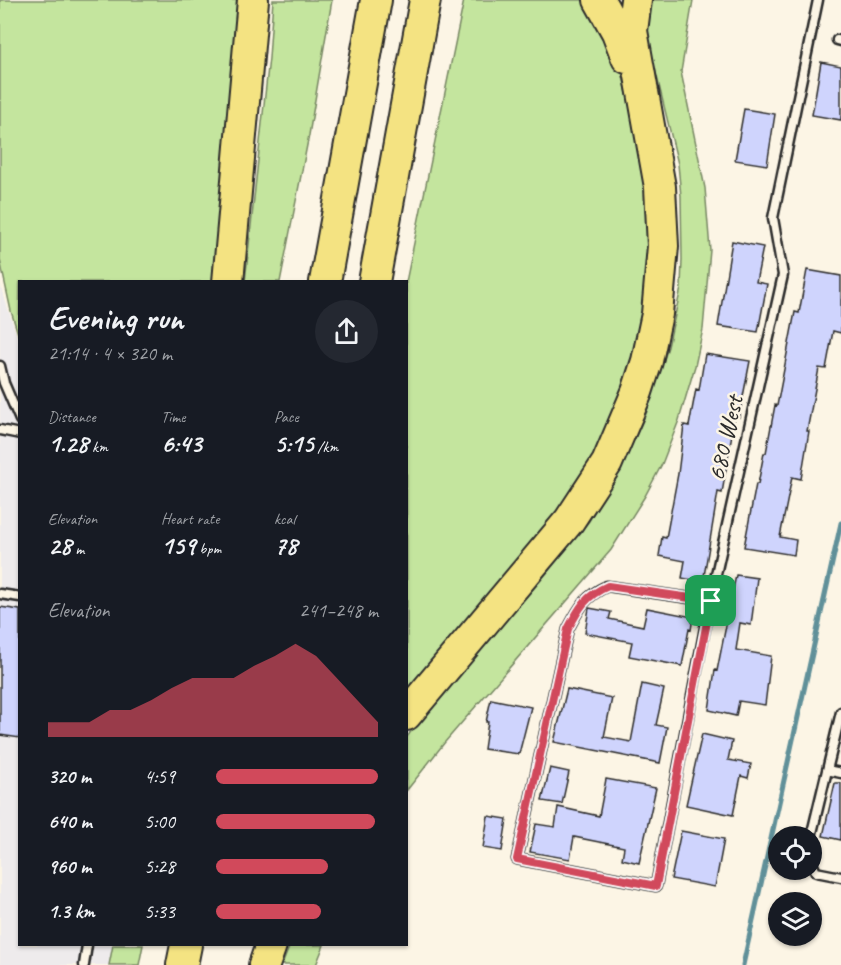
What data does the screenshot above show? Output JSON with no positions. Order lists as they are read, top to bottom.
{
  "streets": {
    "lane": ["680 West"]
  },
  "page": {
    "heading": ["Evening run", "21:14 · 4 × 320 m"],
    "stats": [
      ["Distance", "1.28 km"],
      ["Time", "6:43"],
      ["Pace", "5:15 /km"],
      ["Elevation", "28 m"],
      ["Heart rate", "159 bpm"],
      ["kcal", "78"]
    ],
    "chart": ["Elevation", "241–248 m"],
    "list": [
      {
        "name": "320 m",
        "note": "4:59"
      },
      {
        "name": "640 m",
        "note": "5:00"
      },
      {
        "name": "960 m",
        "note": "5:28"
      },
      {
        "name": "1.3 km",
        "note": "5:33"
      }
    ]
  }
}
